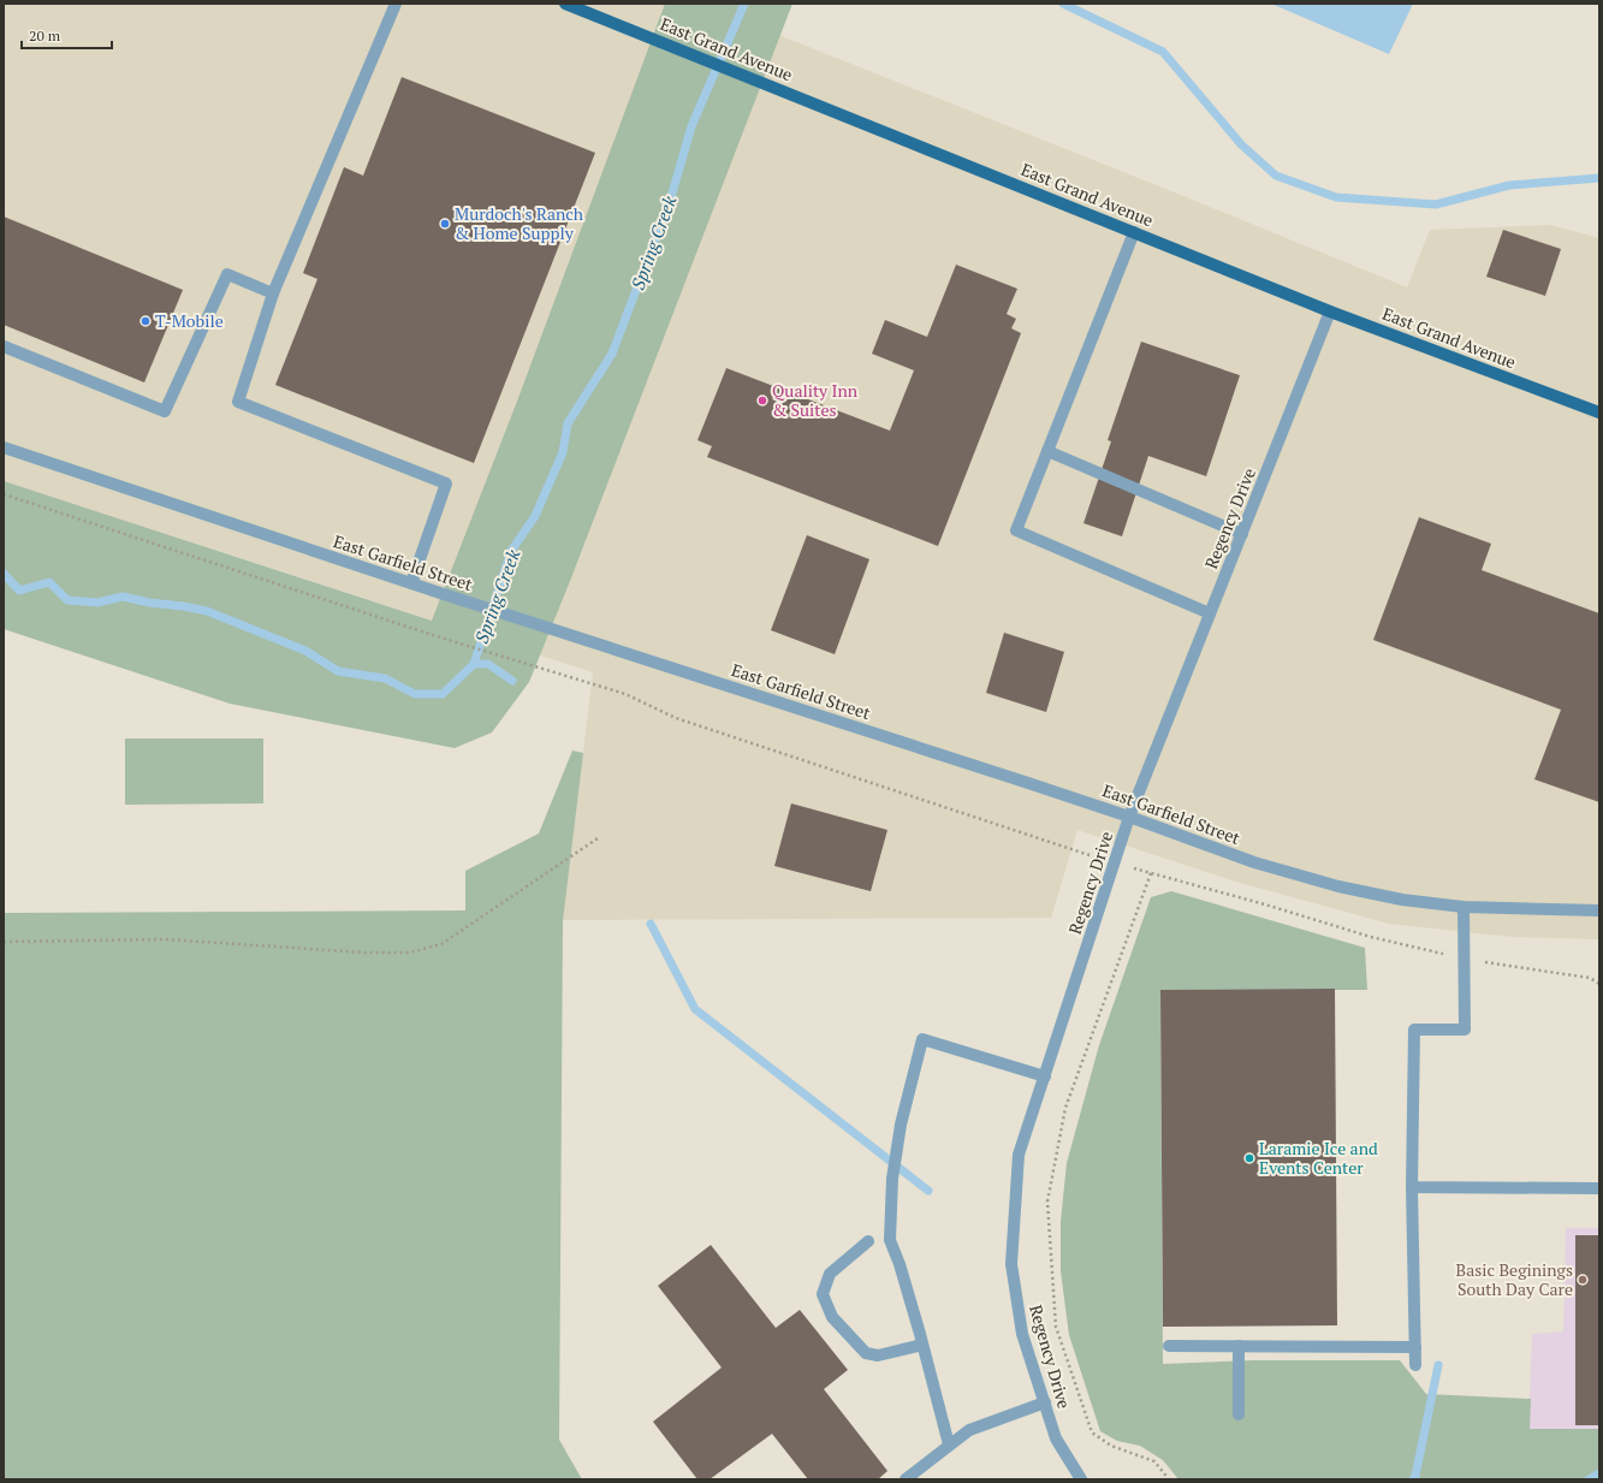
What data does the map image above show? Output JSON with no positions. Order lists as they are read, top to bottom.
{
  "streets": {
    "main road": ["East Grand Avenue"],
    "street": ["Regency Drive", "East Garfield Street"]
  },
  "crossings": [
    ["East Grand Avenue", "Regency Drive"],
    ["Regency Drive", "East Garfield Street"]
  ],
  "water": ["Spring Creek"],
  "places": [
    "Murdoch's Ranch & Home Supply",
    "T-Mobile",
    "Quality Inn & Suites",
    "Laramie Ice and Events Center",
    "Basic Beginings South Day Care"
  ],
  "scale_bar": "20 m"
}
